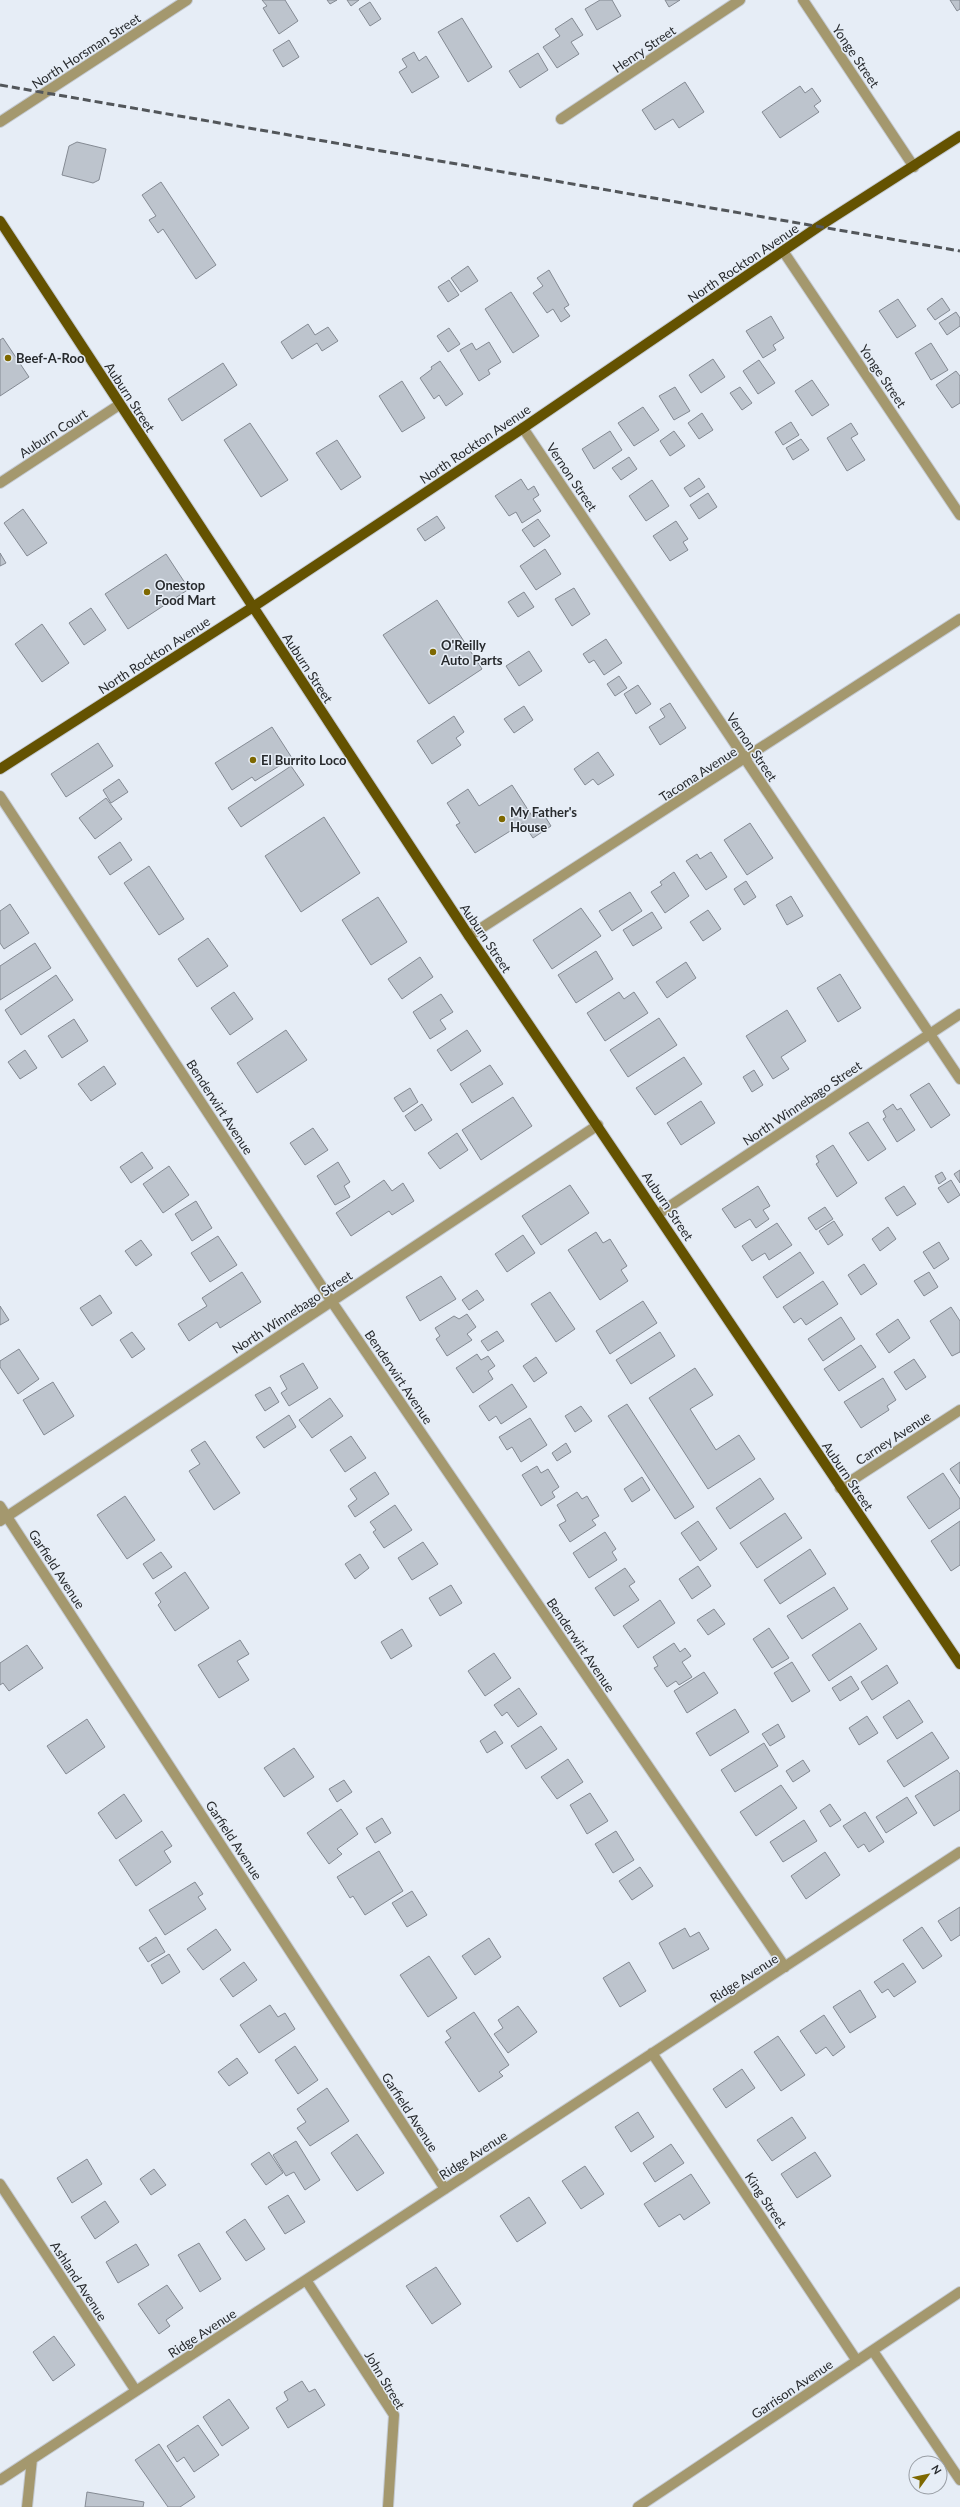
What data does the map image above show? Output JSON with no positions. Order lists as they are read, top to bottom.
{
  "streets": {
    "main road": ["North Rockton Avenue", "Auburn Street"],
    "street": [
      "Henry Street",
      "North Horsman Street",
      "Yonge Street",
      "Auburn Court",
      "Vernon Street",
      "Tacoma Avenue",
      "North Winnebago Street",
      "Benderwirt Avenue",
      "Carney Avenue",
      "Garfield Avenue",
      "Ridge Avenue",
      "King Street",
      "Ashland Avenue",
      "John Street",
      "Garrison Avenue"
    ]
  },
  "crossings": [
    ["Yonge Street", "North Rockton Avenue"],
    ["North Rockton Avenue", "Auburn Street"],
    ["North Rockton Avenue", "Vernon Street"],
    ["Auburn Street", "Auburn Court"],
    ["Auburn Street", "Tacoma Avenue"],
    ["Auburn Street", "North Winnebago Street"],
    ["Auburn Street", "Carney Avenue"],
    ["Vernon Street", "Tacoma Avenue"],
    ["Vernon Street", "North Winnebago Street"],
    ["North Winnebago Street", "Benderwirt Avenue"],
    ["North Winnebago Street", "Garfield Avenue"],
    ["Benderwirt Avenue", "Ridge Avenue"],
    ["Garfield Avenue", "Ridge Avenue"],
    ["Ridge Avenue", "King Street"],
    ["Ridge Avenue", "Ashland Avenue"],
    ["Ridge Avenue", "John Street"],
    ["King Street", "Garrison Avenue"]
  ],
  "places": [
    "Beef-A-Roo",
    "Onestop Food Mart",
    "O'Reilly Auto Parts",
    "El Burrito Loco",
    "My Father's House"
  ],
  "north": "top right"
}
